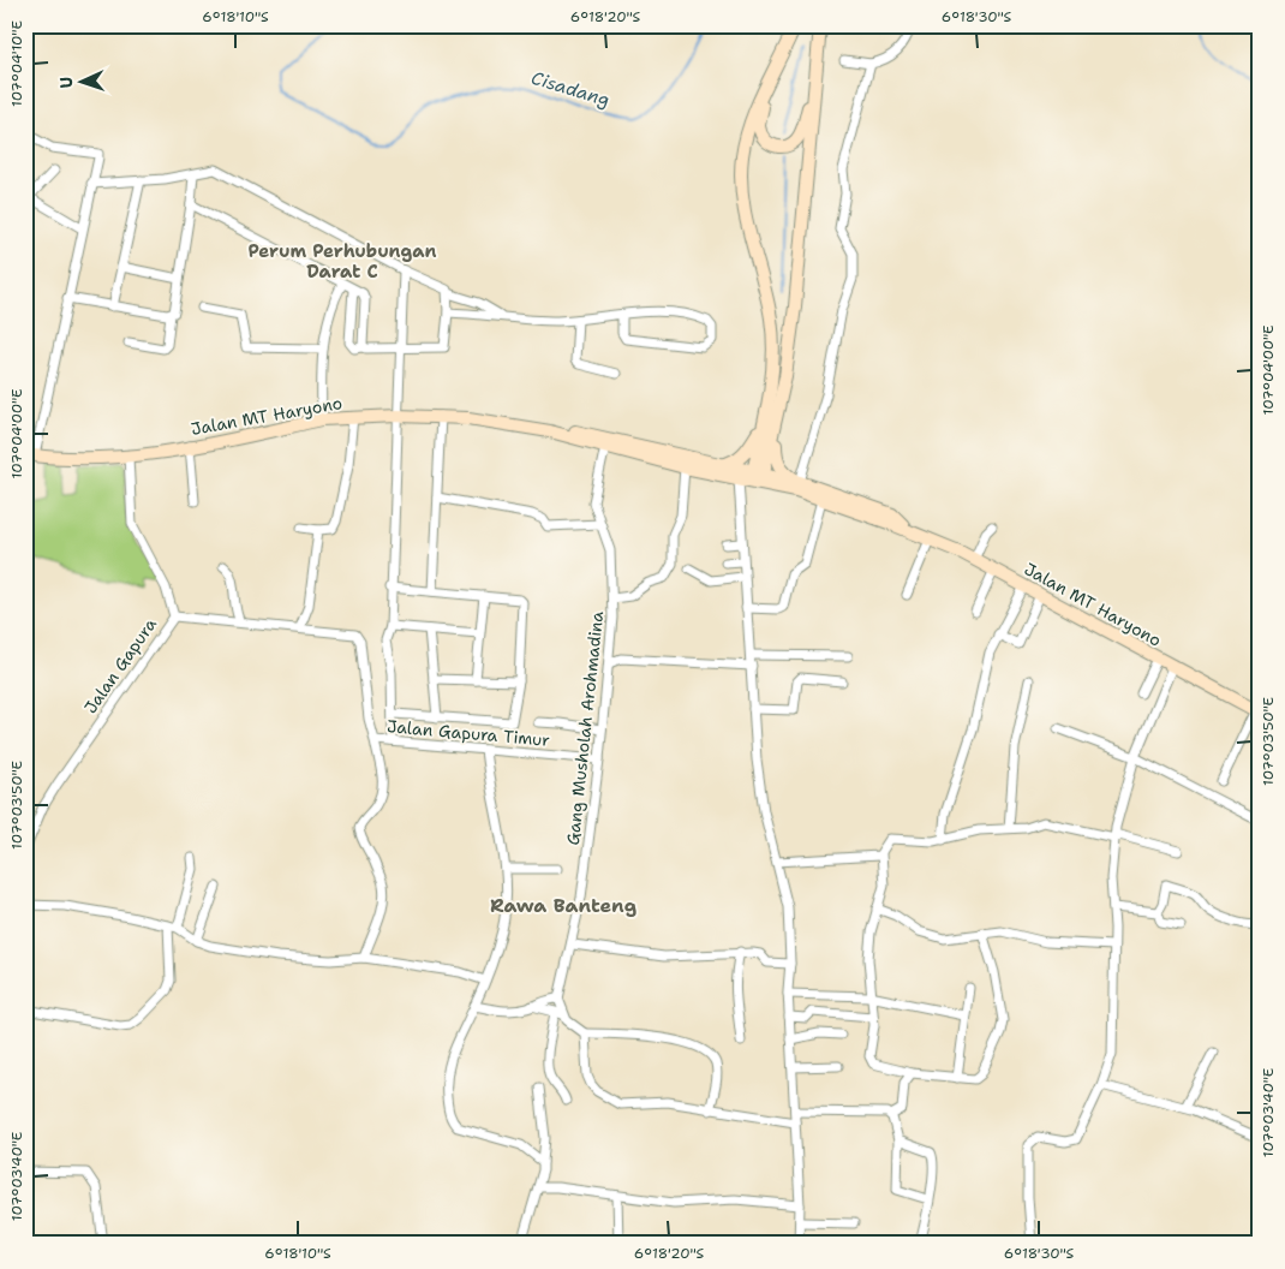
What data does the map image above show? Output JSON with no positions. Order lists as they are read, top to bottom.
{
  "streets": {
    "main road": ["Jalan MT Haryono"],
    "street": ["Jalan Gapura", "Gang Musholah Arohmadina", "Jalan Gapura Timur"]
  },
  "crossings": [
    ["Jalan MT Haryono", "Jalan Gapura"],
    ["Jalan MT Haryono", "Gang Musholah Arohmadina"],
    ["Jalan Gapura", "Jalan Gapura Timur"],
    ["Gang Musholah Arohmadina", "Jalan Gapura Timur"]
  ],
  "districts": ["Perum Perhubungan Darat C", "Rawa Banteng"],
  "water": ["Cisadang"],
  "north": "left",
  "coordinates": [
    "6°18'10\"S",
    "6°18'20\"S",
    "6°18'30\"S",
    "107°04'10\"E",
    "107°04'00\"E",
    "107°03'50\"E",
    "107°03'40\"E"
  ]
}
